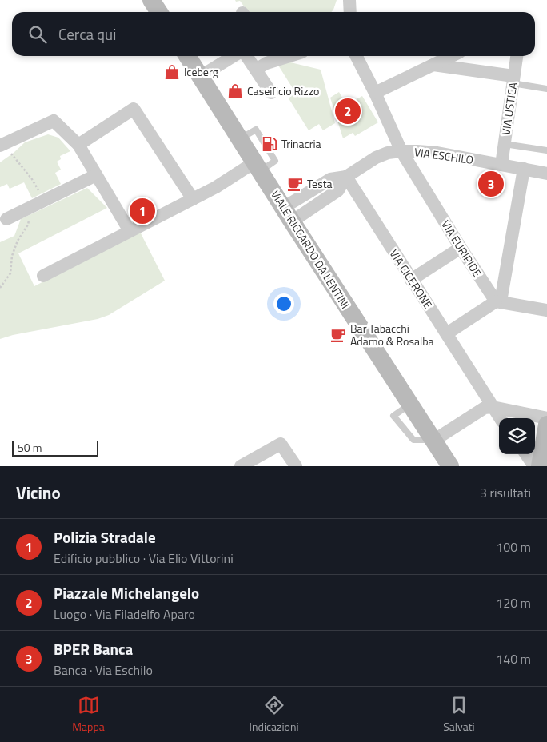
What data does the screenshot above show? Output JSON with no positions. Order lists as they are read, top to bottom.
{
  "streets": {
    "main road": ["VIALE RICCARDO DA LENTINI"],
    "street": [
      "VIA USTICA",
      "VIA ESCHILO",
      "VIA EURIPIDE",
      "VIA CICERONE"
    ]
  },
  "crossings": [
    ["VIA USTICA", "VIA ESCHILO"],
    ["VIA ESCHILO", "VIA EURIPIDE"],
    ["VIA ESCHILO", "VIA CICERONE"]
  ],
  "places": {
    "shop": ["Iceberg", "Caseificio Rizzo"],
    "fuel station": ["Trinacria"],
    "cafe": ["Testa", "Bar Tabacchi Adamo & Rosalba"]
  },
  "scale_bar": "50 m",
  "page": {
    "search": "Cerca qui",
    "pins": ["2", "3", "1"],
    "scale": "50 m",
    "heading": ["Vicino", "3 risultati"],
    "list": [
      {
        "mark": "1",
        "name": "Polizia Stradale",
        "note": "Edificio pubblico · Via Elio Vittorini",
        "value": "100 m"
      },
      {
        "mark": "2",
        "name": "Piazzale Michelangelo",
        "note": "Luogo · Via Filadelfo Aparo",
        "value": "120 m"
      },
      {
        "mark": "3",
        "name": "BPER Banca",
        "note": "Banca · Via Eschilo",
        "value": "140 m"
      }
    ],
    "nav": ["Mappa", "Indicazioni", "Salvati"]
  }
}
